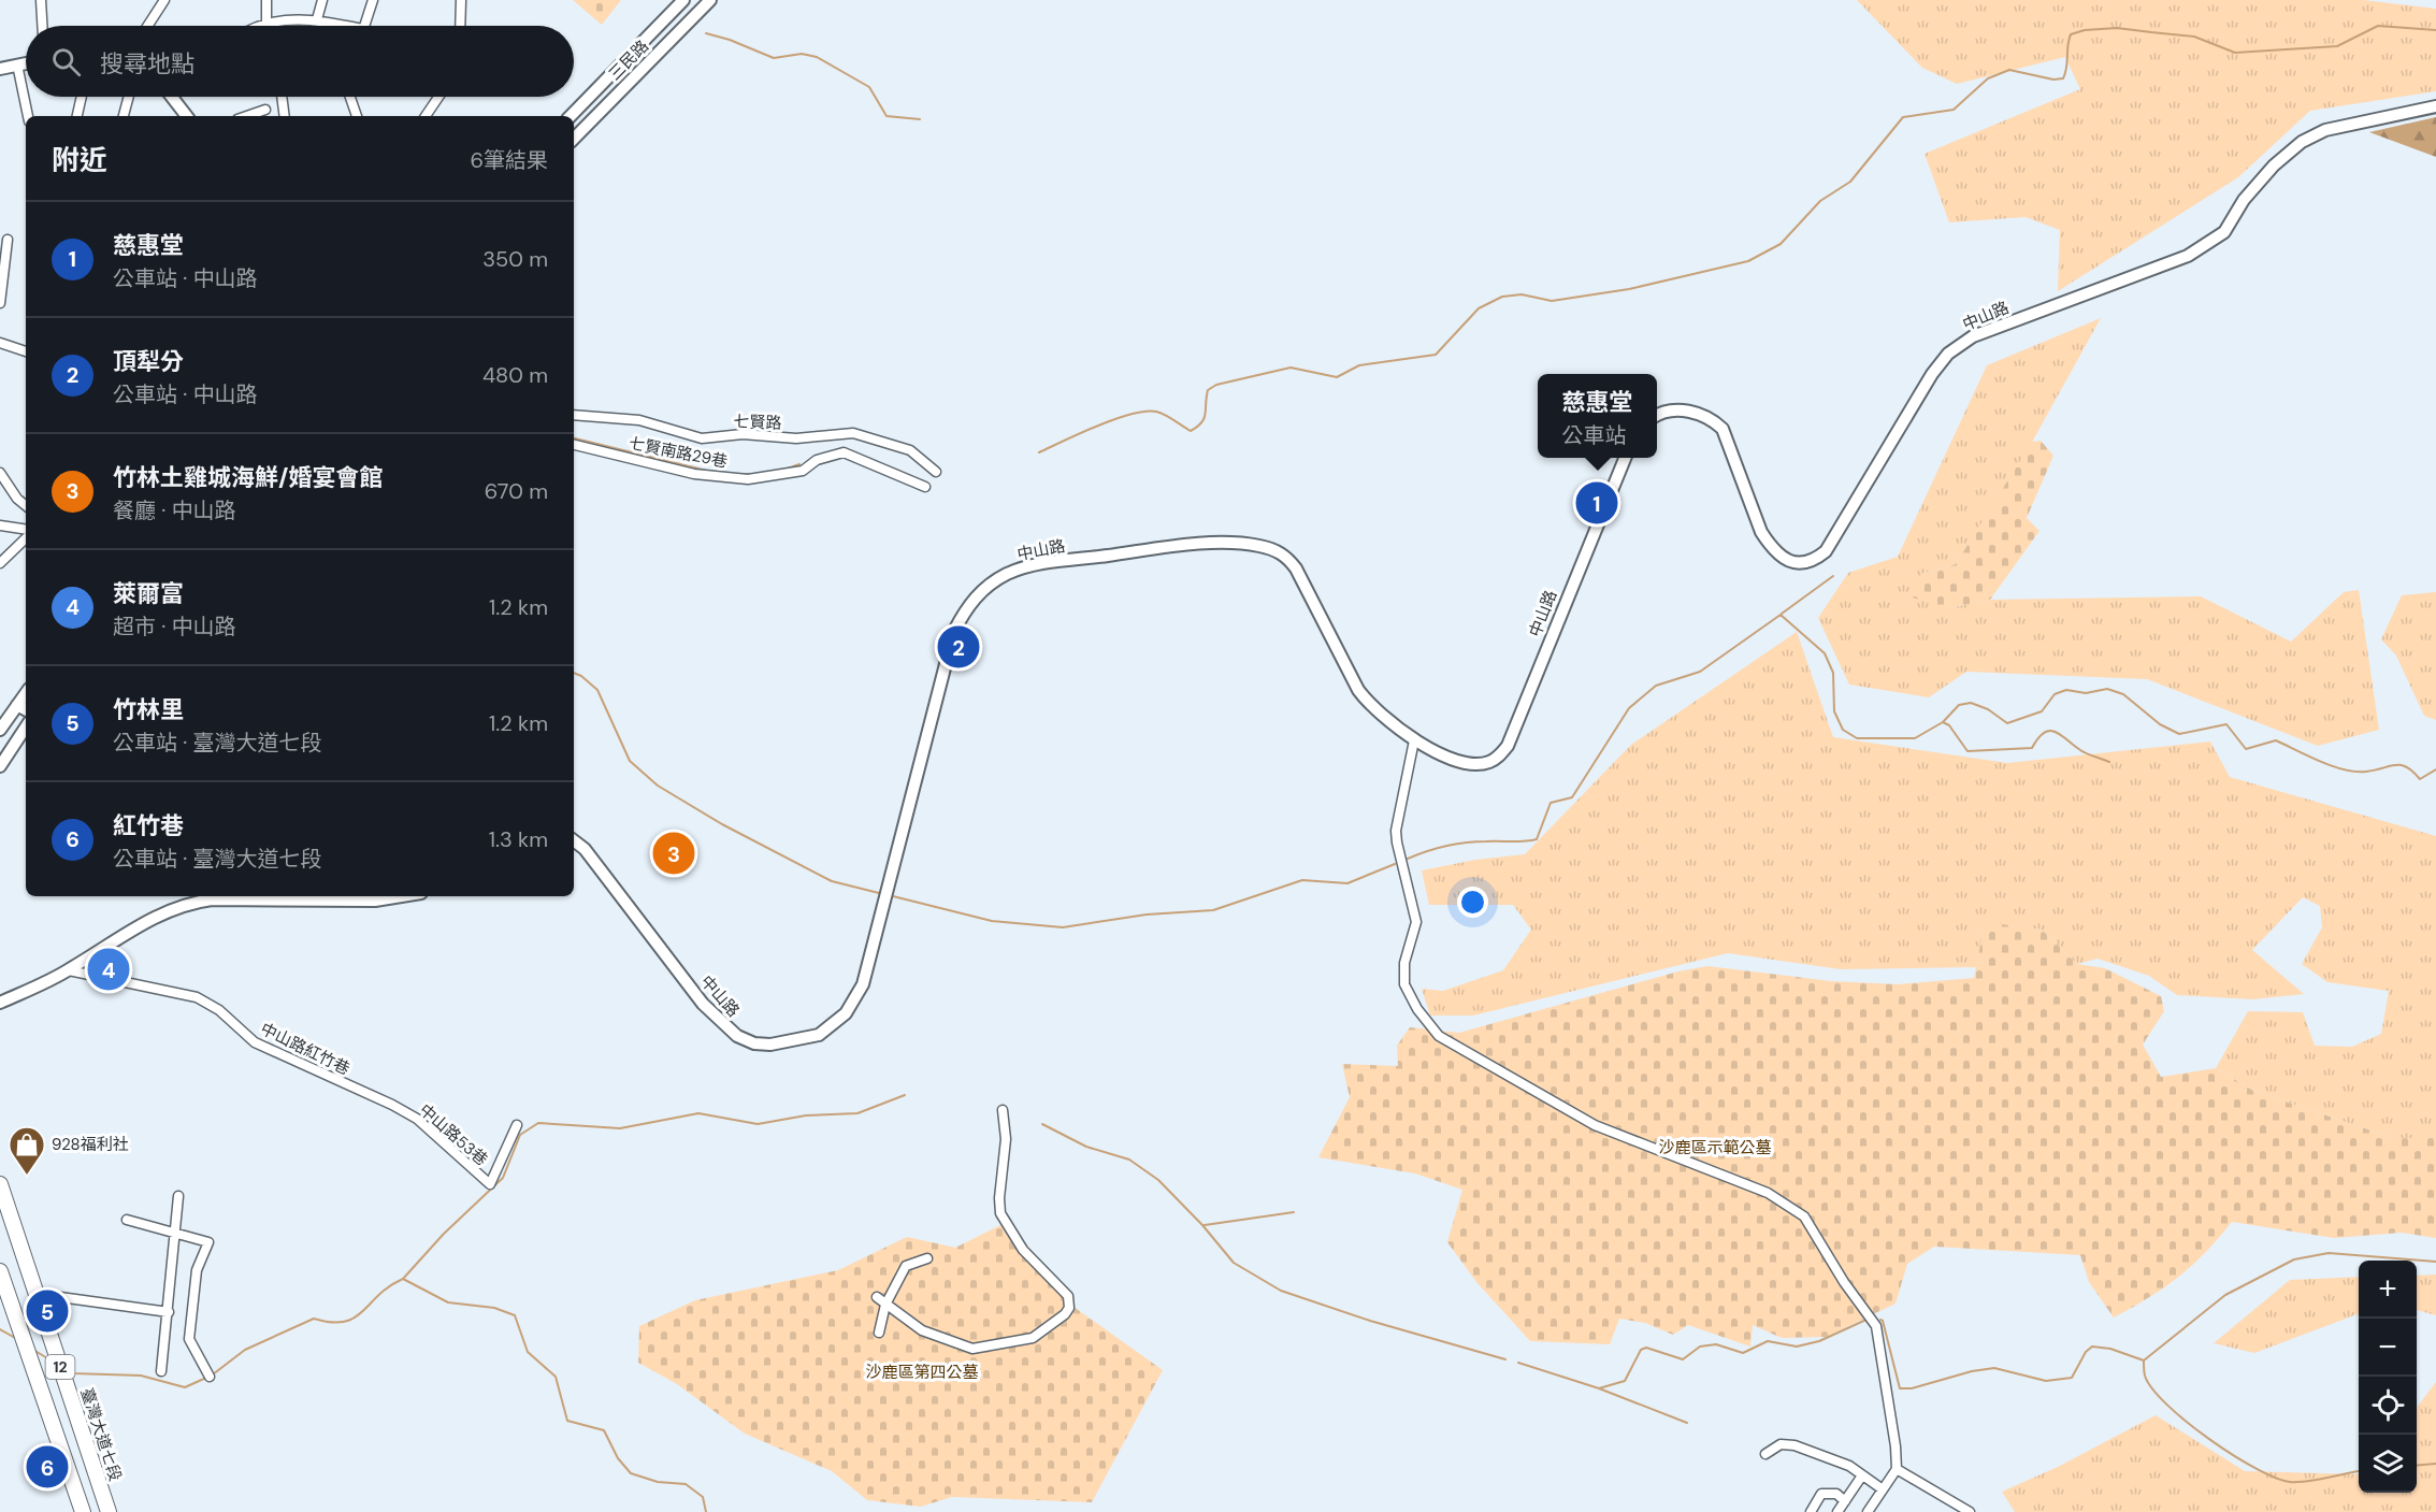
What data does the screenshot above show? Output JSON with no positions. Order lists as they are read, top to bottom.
{
  "streets": {
    "main road": ["12", "臺灣大道七段"],
    "street": [
      "三民路",
      "中山路",
      "七賢路",
      "七賢南路29巷",
      "中山路紅竹巷",
      "中山路53巷"
    ]
  },
  "crossings": [
    ["中山路紅竹巷", "中山路53巷"]
  ],
  "parks": ["沙鹿區示範公墓", "沙鹿區第四公墓"],
  "places": {
    "shop": ["928福利社"]
  },
  "page": {
    "search": "搜尋地點",
    "heading": ["附近", "6筆結果"],
    "list": [
      {
        "mark": "1",
        "name": "慈惠堂",
        "note": "公車站 · 中山路",
        "value": "350 m"
      },
      {
        "mark": "2",
        "name": "頂犁分",
        "note": "公車站 · 中山路",
        "value": "480 m"
      },
      {
        "mark": "3",
        "name": "竹林土雞城海鮮/婚宴會館",
        "note": "餐廳 · 中山路",
        "value": "670 m"
      },
      {
        "mark": "4",
        "name": "萊爾富",
        "note": "超市 · 中山路",
        "value": "1.2 km"
      },
      {
        "mark": "5",
        "name": "竹林里",
        "note": "公車站 · 臺灣大道七段",
        "value": "1.2 km"
      },
      {
        "mark": "6",
        "name": "紅竹巷",
        "note": "公車站 · 臺灣大道七段",
        "value": "1.3 km"
      }
    ],
    "popup": ["慈惠堂", "公車站"],
    "pins": [
      "1",
      "2",
      "3",
      "4",
      "5",
      "6"
    ],
    "map_buttons": ["+", "−"]
  }
}
